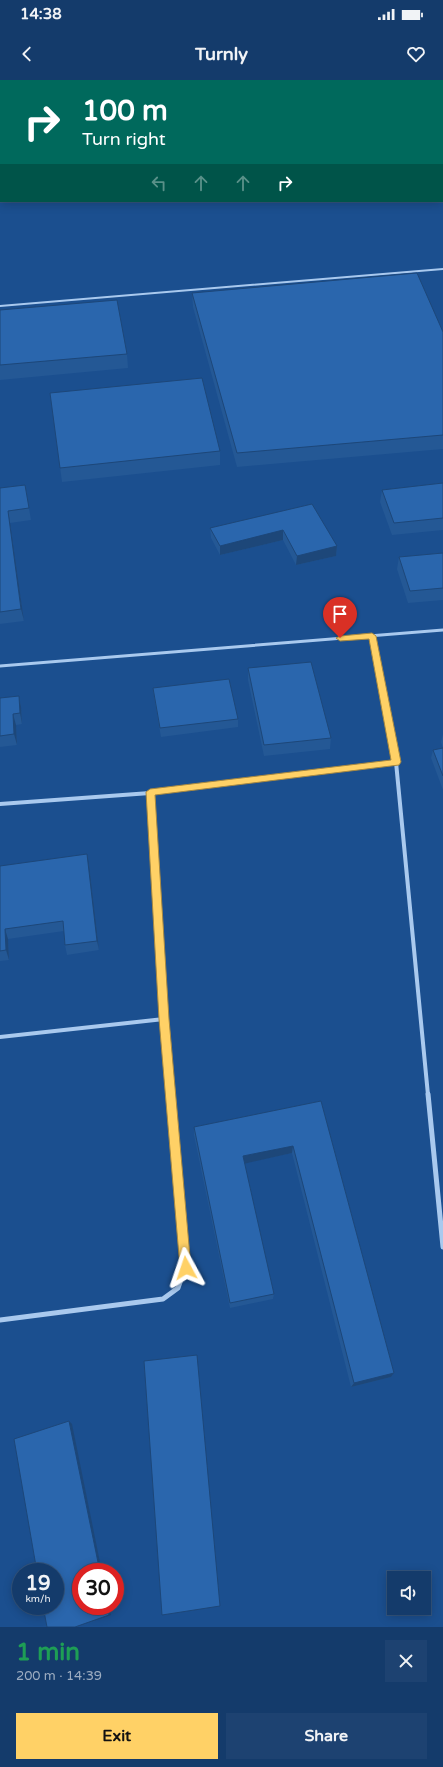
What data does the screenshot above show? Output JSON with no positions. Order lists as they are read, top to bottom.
{
  "page": {
    "status": "14:38",
    "header": "Turnly",
    "turn": ["100 m", "Turn right"],
    "speed": "19 km/h",
    "limit": "30",
    "heading": ["1 min", "200 m · 14:39"],
    "buttons": ["Exit", "Share"]
  }
}
